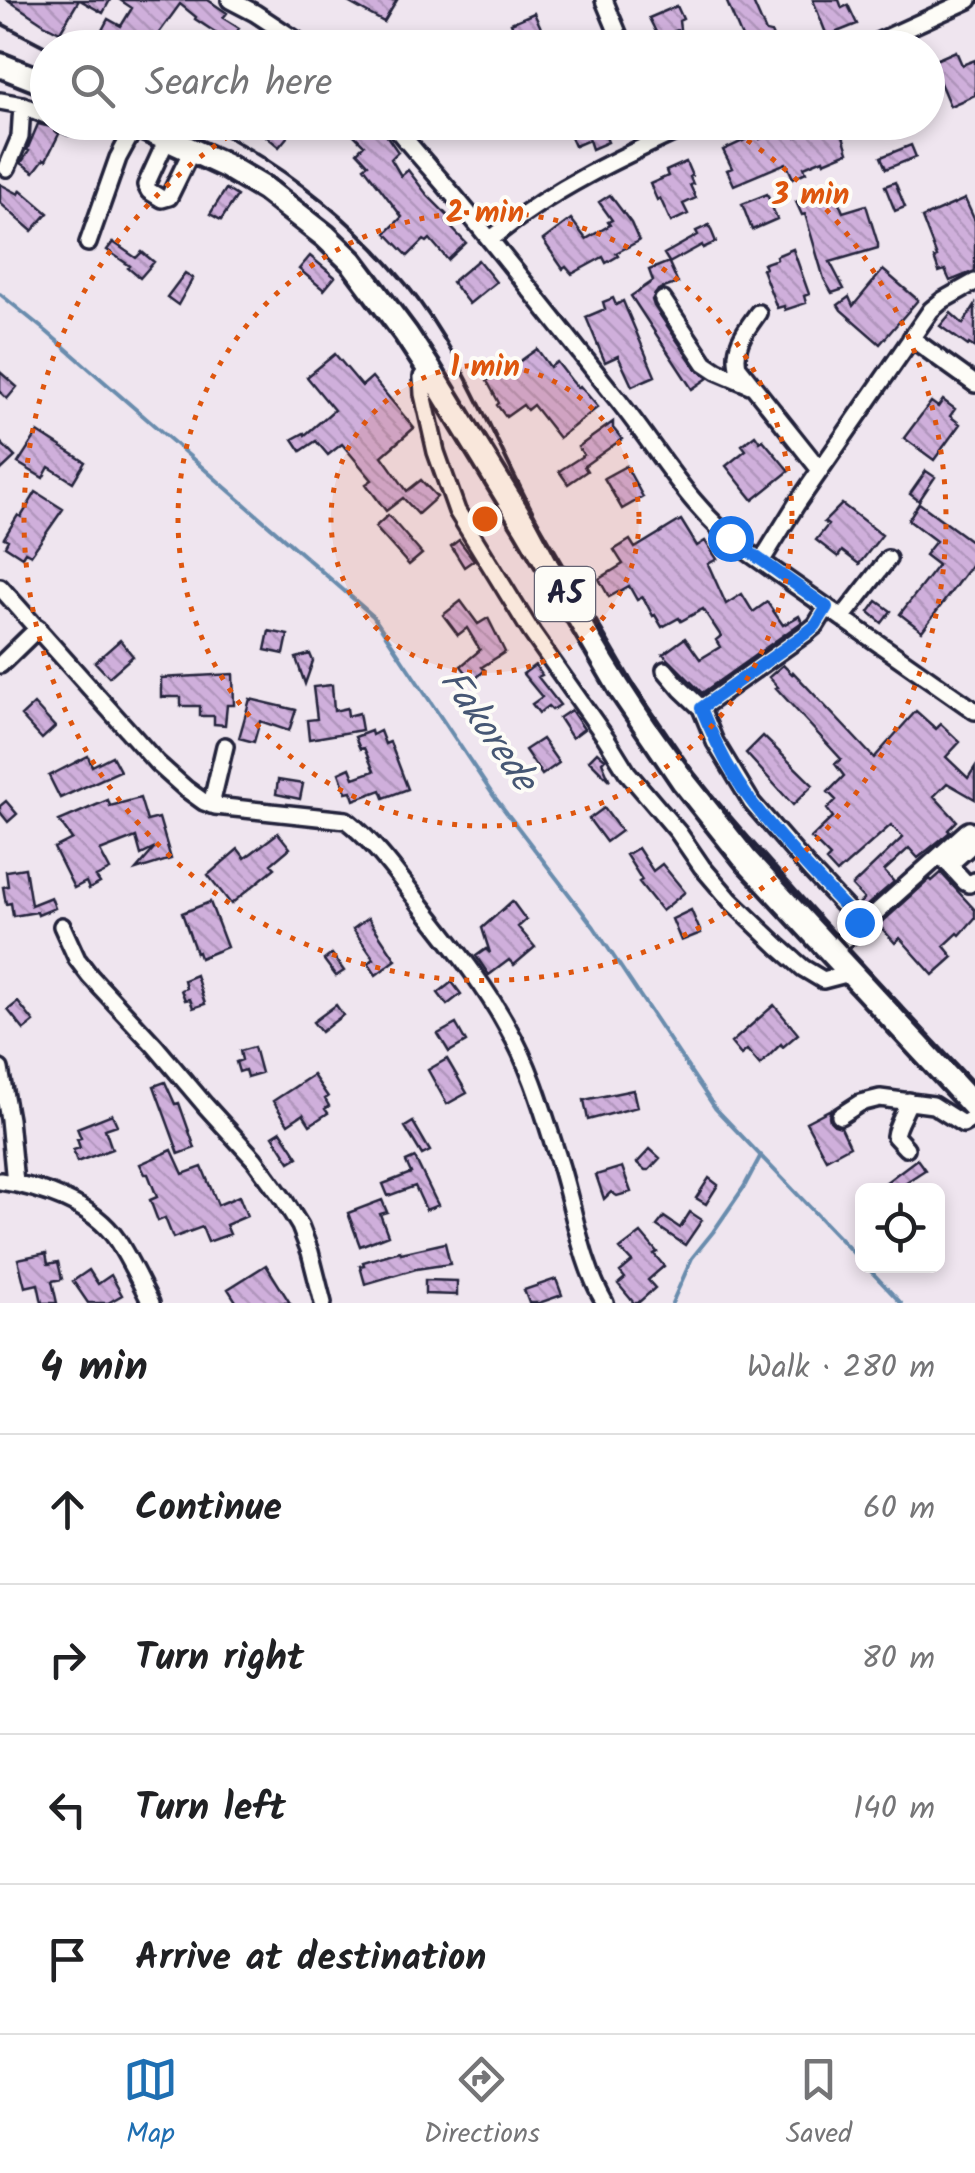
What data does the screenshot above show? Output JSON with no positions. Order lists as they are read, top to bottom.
{
  "streets": {
    "highway": ["A5"]
  },
  "water": ["Fakorede"],
  "page": {
    "search": "Search here",
    "heading": ["4 min", "Walk · 280 m"],
    "list": [
      ["Continue", "60 m"],
      ["Turn right", "80 m"],
      ["Turn left", "140 m"],
      "Arrive at destination"
    ],
    "nav": ["Map", "Directions", "Saved"]
  },
  "rings": ["3 min", "2 min", "1 min"]
}
